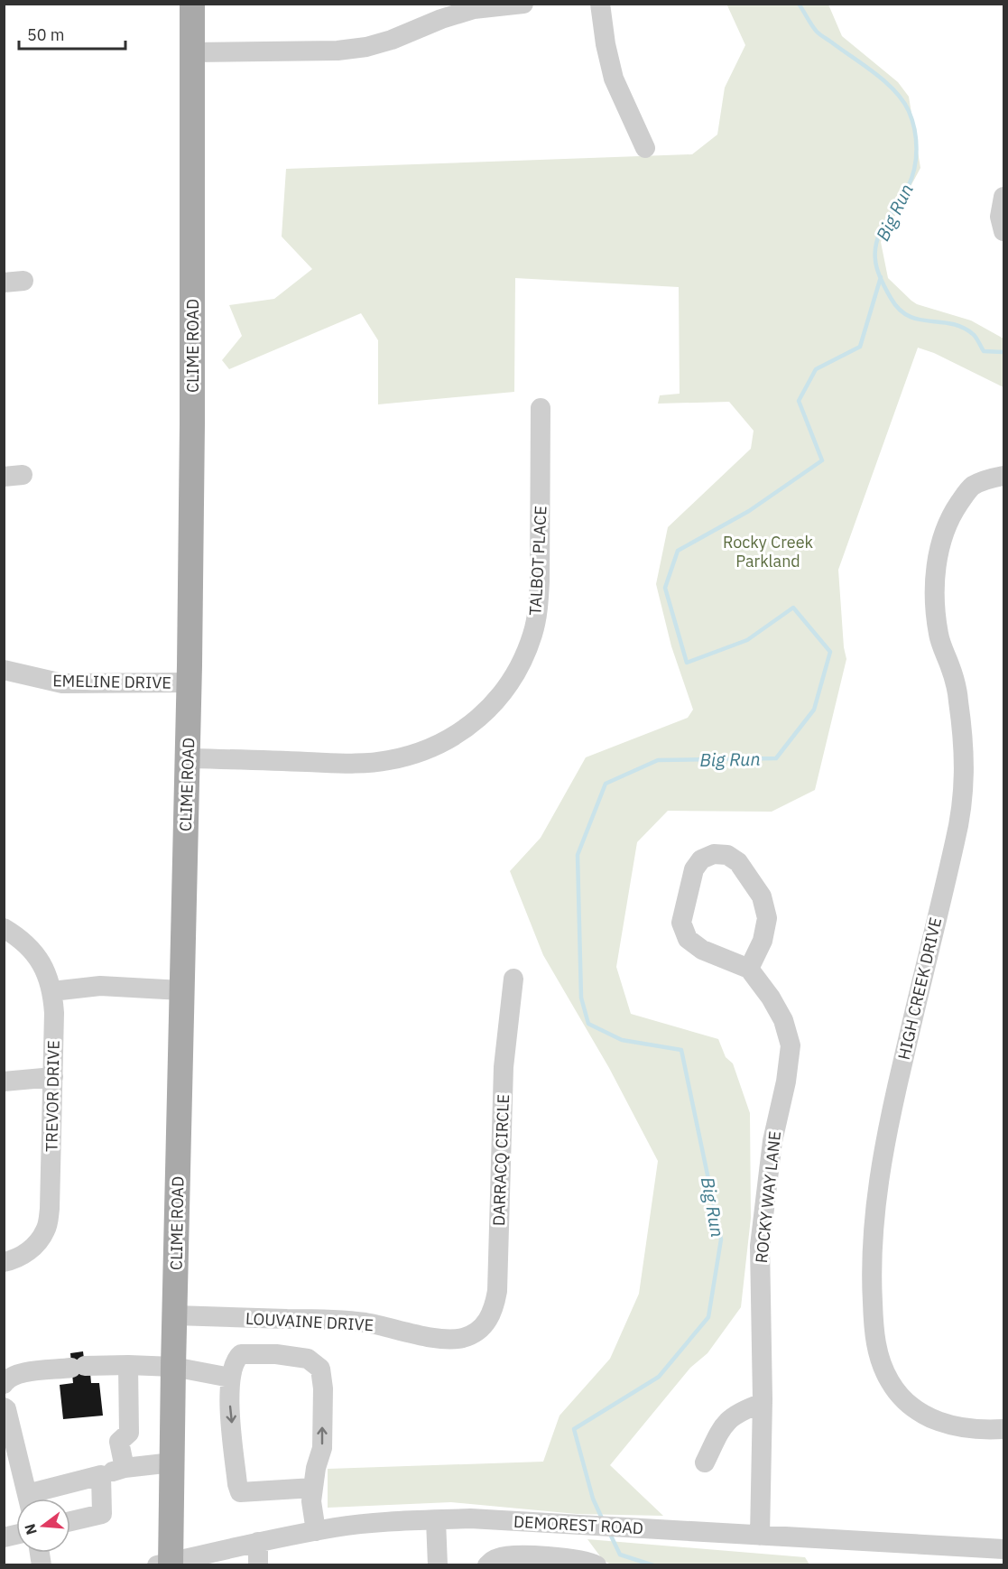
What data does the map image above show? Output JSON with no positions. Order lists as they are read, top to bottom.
{
  "streets": {
    "main road": ["CLIME ROAD"],
    "street": [
      "TALBOT PLACE",
      "EMELINE DRIVE",
      "HIGH CREEK DRIVE",
      "TREVOR DRIVE",
      "DARRACQ CIRCLE",
      "ROCKY WAY LANE",
      "LOUVAINE DRIVE",
      "DEMOREST ROAD"
    ]
  },
  "crossings": [
    ["CLIME ROAD", "TALBOT PLACE"],
    ["CLIME ROAD", "EMELINE DRIVE"],
    ["CLIME ROAD", "LOUVAINE DRIVE"],
    ["CLIME ROAD", "DEMOREST ROAD"],
    ["DARRACQ CIRCLE", "LOUVAINE DRIVE"],
    ["ROCKY WAY LANE", "DEMOREST ROAD"]
  ],
  "water": ["Big Run"],
  "parks": ["Rocky Creek Parkland"],
  "scale_bar": "50 m",
  "north": "left"
}
